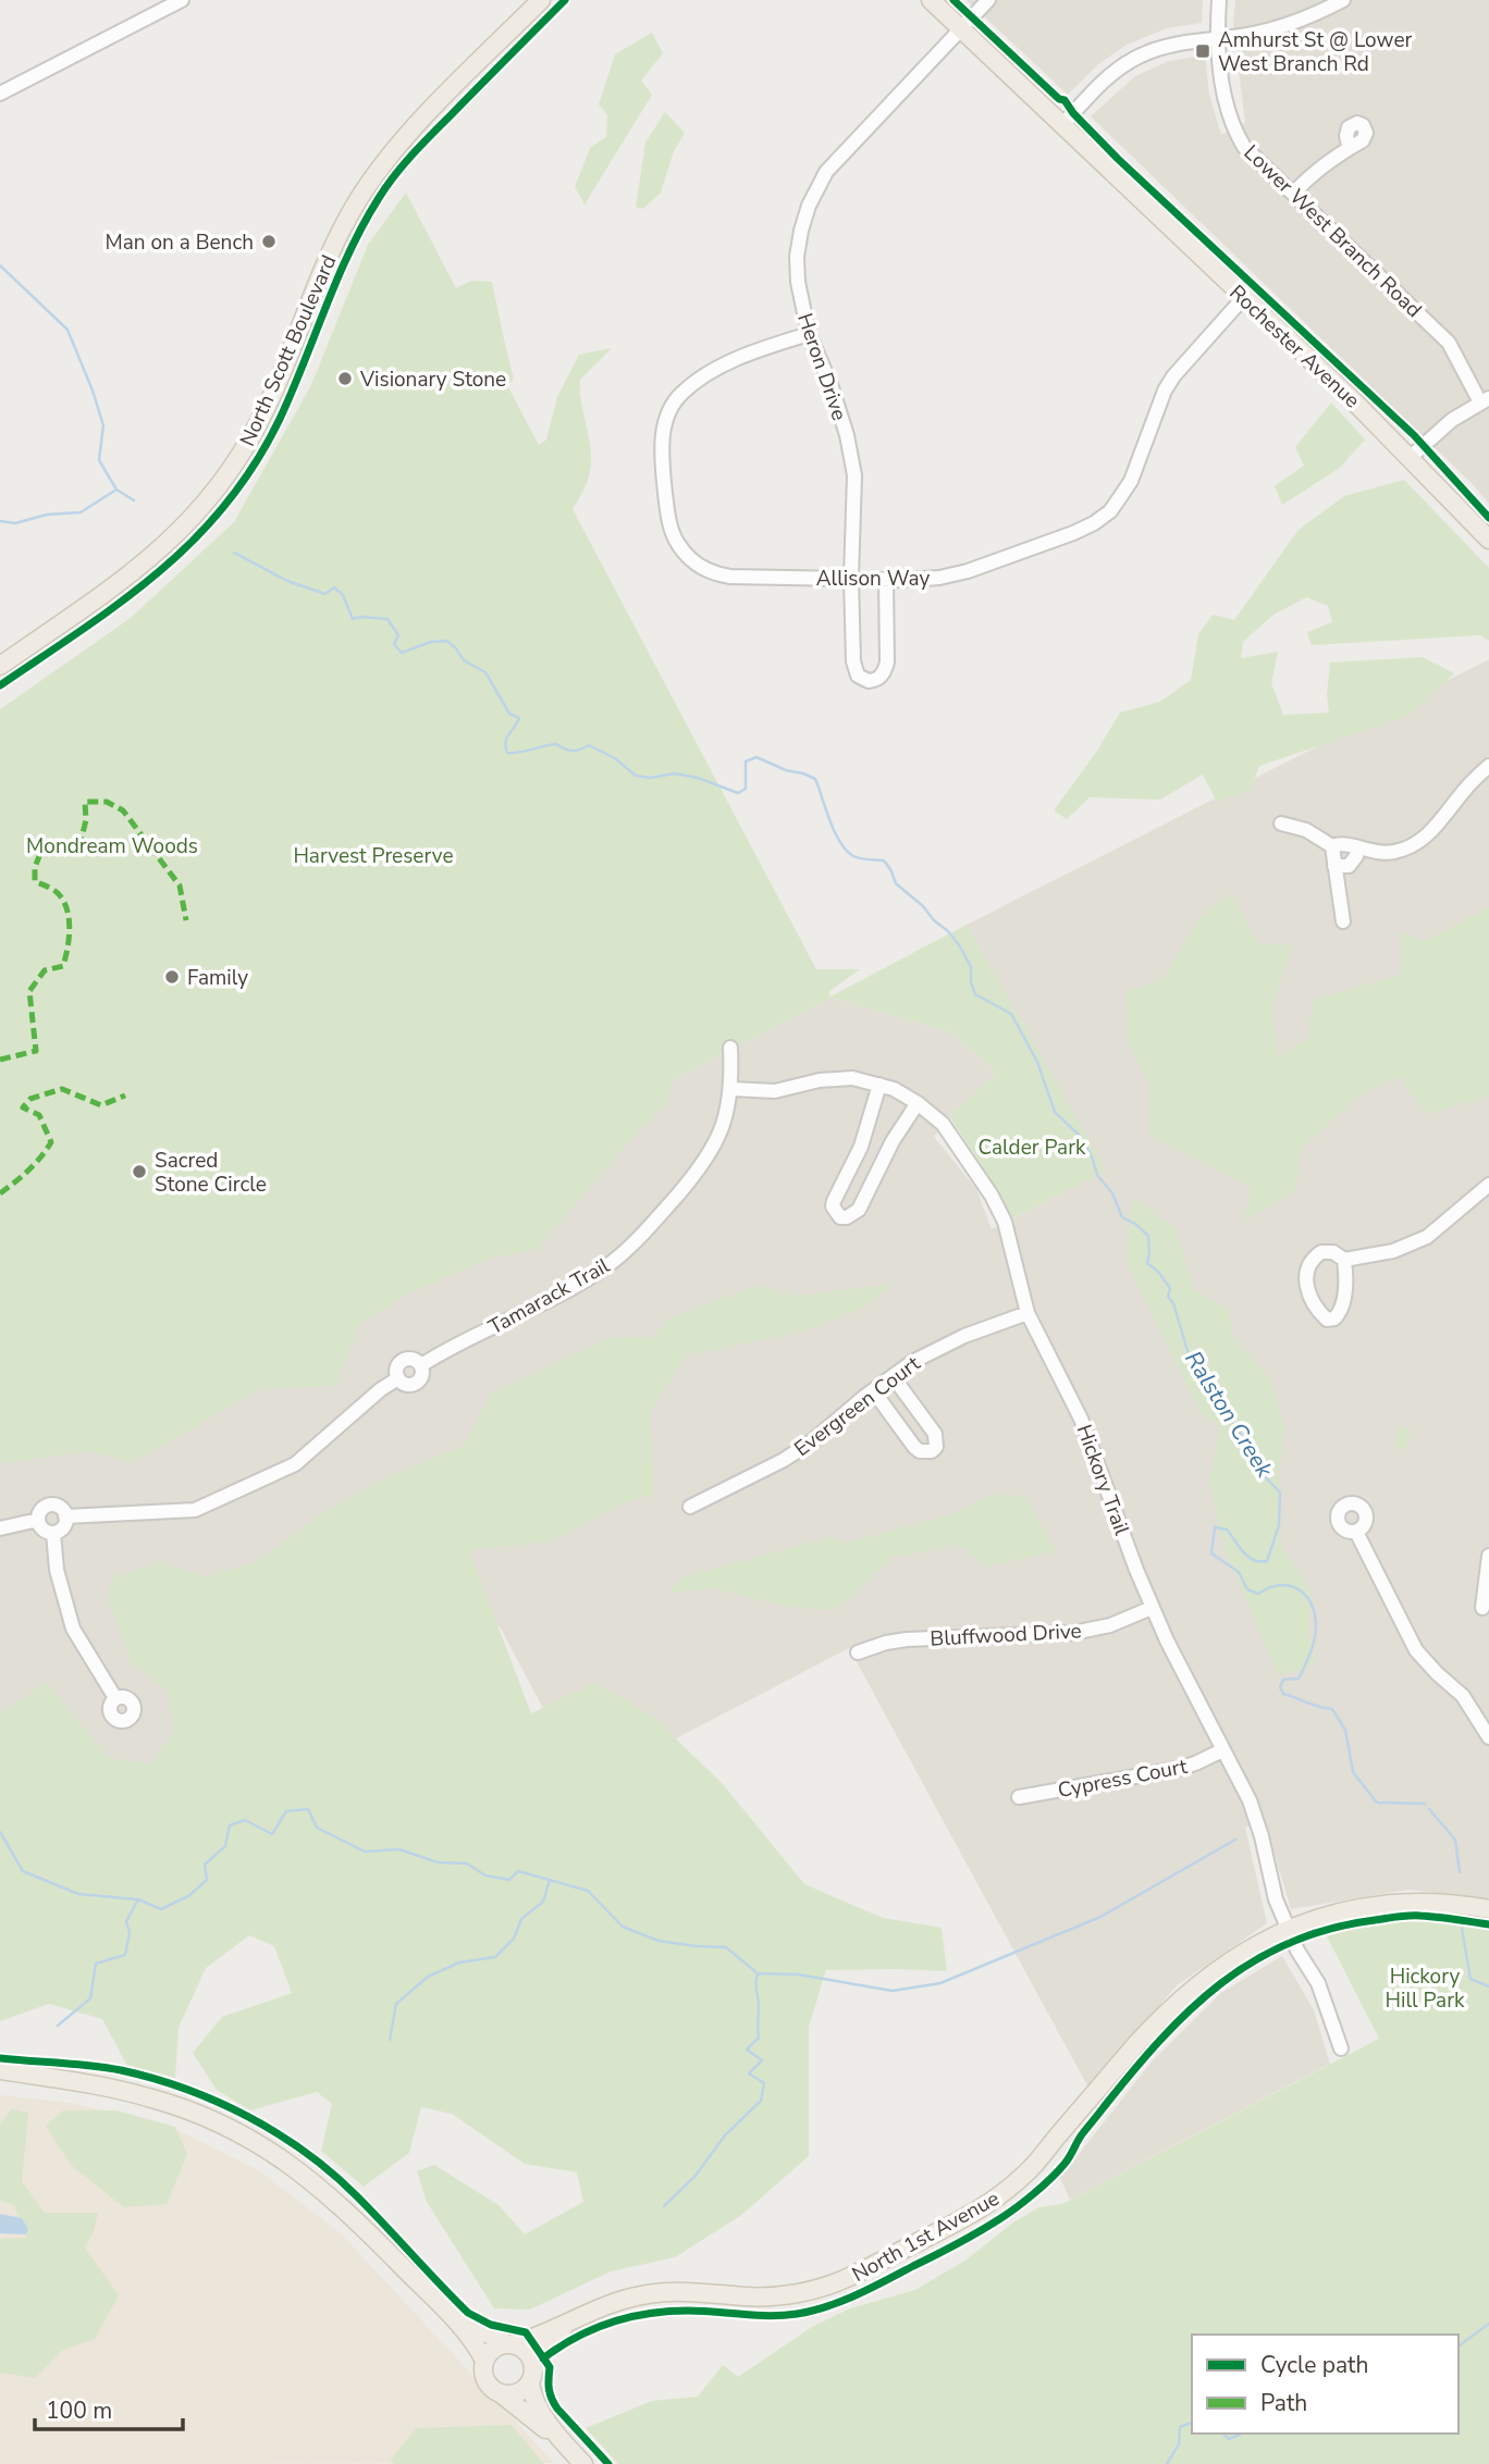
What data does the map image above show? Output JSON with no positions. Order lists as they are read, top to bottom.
{
  "streets": {
    "main road": ["Rochester Avenue", "North Scott Boulevard", "North 1st Avenue"],
    "street": [
      "Lower West Branch Road",
      "Heron Drive",
      "Allison Way",
      "Tamarack Trail",
      "Evergreen Court",
      "Hickory Trail",
      "Bluffwood Drive",
      "Cypress Court"
    ]
  },
  "crossings": [
    ["Rochester Avenue", "Heron Drive"],
    ["Rochester Avenue", "Allison Way"],
    ["Heron Drive", "Allison Way"],
    ["Tamarack Trail", "Hickory Trail"],
    ["Evergreen Court", "Hickory Trail"],
    ["Hickory Trail", "Bluffwood Drive"],
    ["Hickory Trail", "Cypress Court"],
    ["Hickory Trail", "North 1st Avenue"]
  ],
  "water": ["Ralston Creek"],
  "parks": [
    "Mondream Woods",
    "Harvest Preserve",
    "Calder Park",
    "Hickory Hill Park"
  ],
  "places": {
    "transit": ["Amhurst St @ Lower West Branch Rd"],
    "other": [
      "Man on a Bench",
      "Visionary Stone",
      "Family",
      "Sacred Stone Circle"
    ]
  },
  "legend": ["Cycle path", "Path"],
  "scale_bar": "100 m"
}
